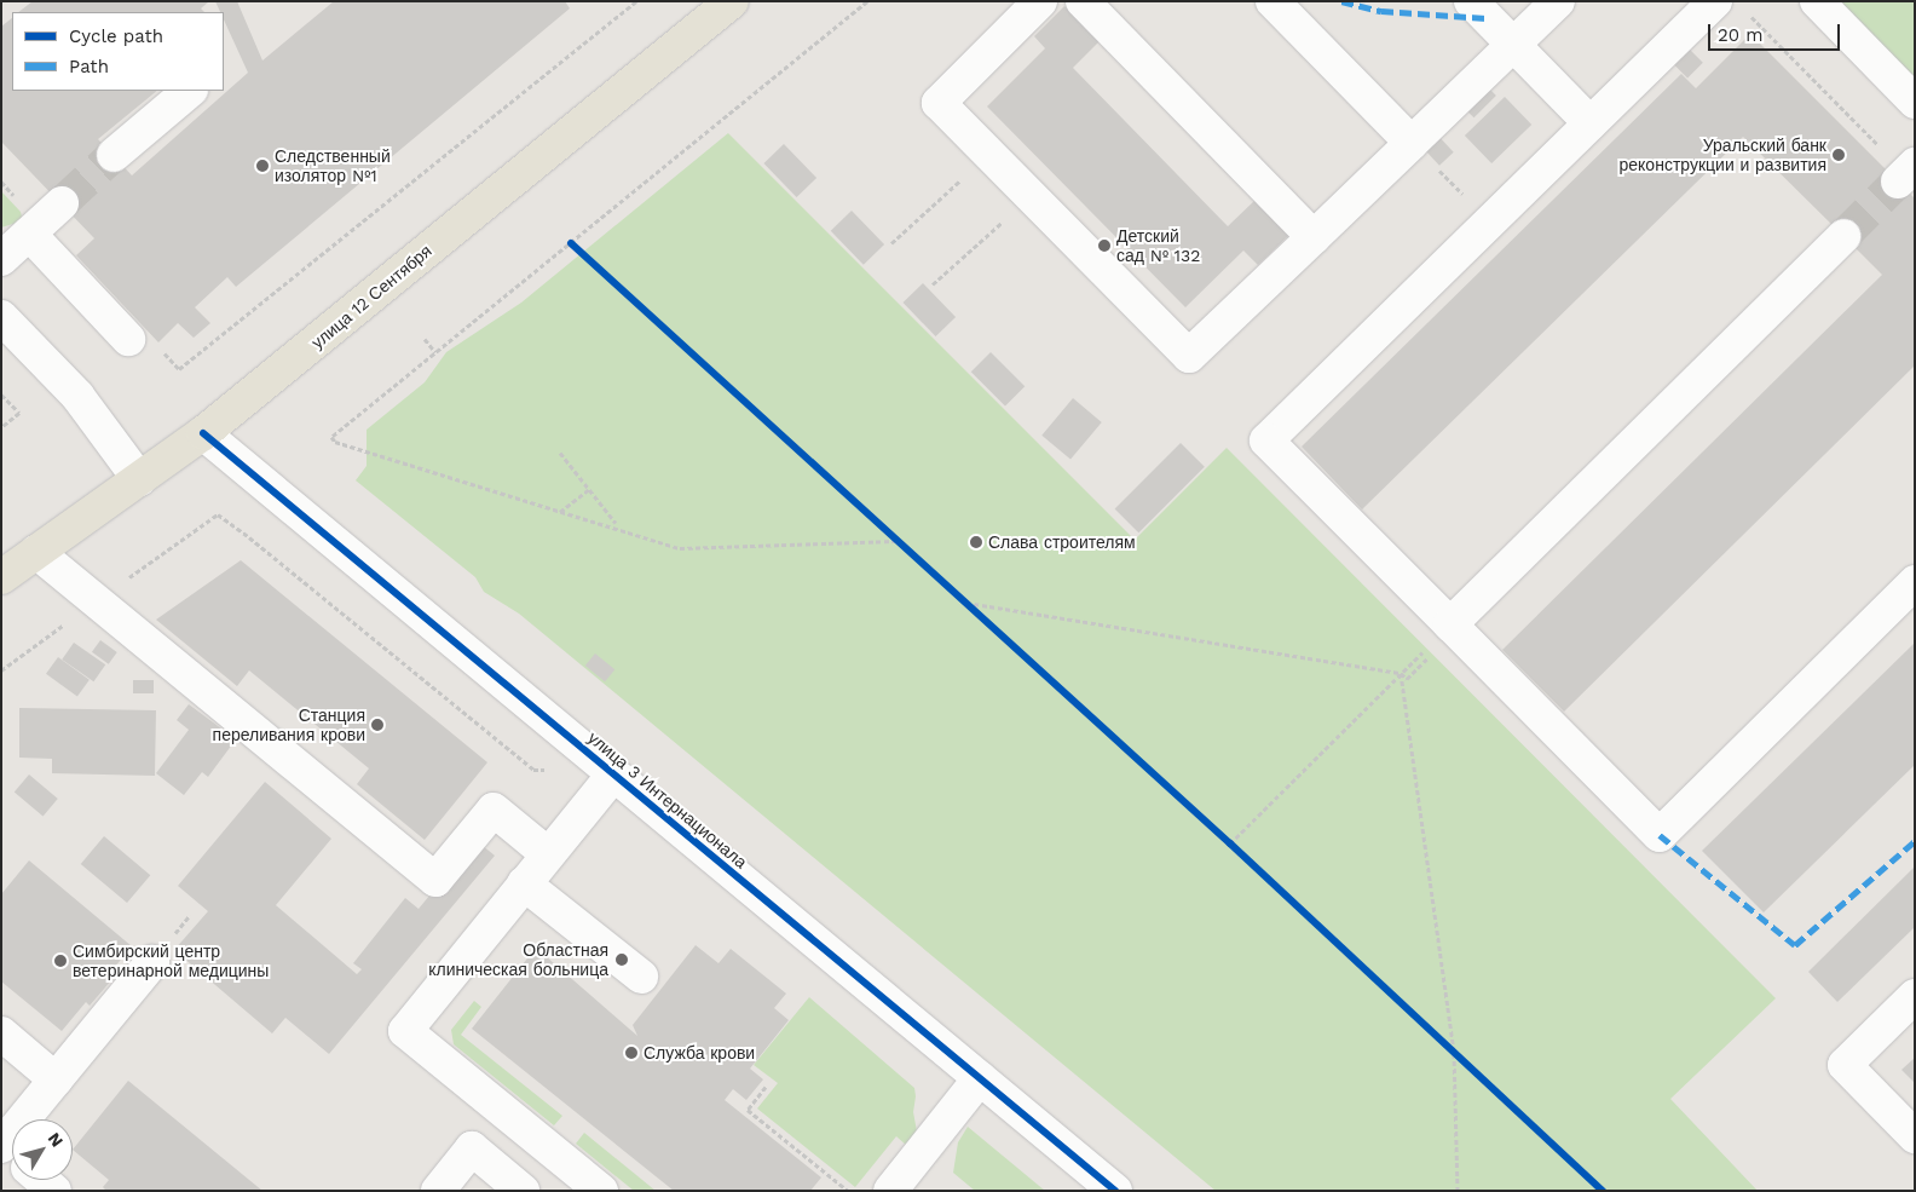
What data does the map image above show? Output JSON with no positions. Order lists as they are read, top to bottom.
{
  "streets": {
    "main road": ["улица 12 Сентября"],
    "street": ["улица 3 Интернационала"]
  },
  "crossings": [
    ["улица 12 Сентября", "улица 3 Интернационала"]
  ],
  "places": [
    "Уральский банк реконструкции и развития",
    "Следственный изолятор №1",
    "Детский сад № 132",
    "Слава строителям",
    "Станция переливания крови",
    "Областная клиническая больница",
    "Симбирский центр ветеринарной медицины",
    "Служба крови"
  ],
  "legend": ["Cycle path", "Path"],
  "scale_bar": "20 m",
  "north": "top right"
}
